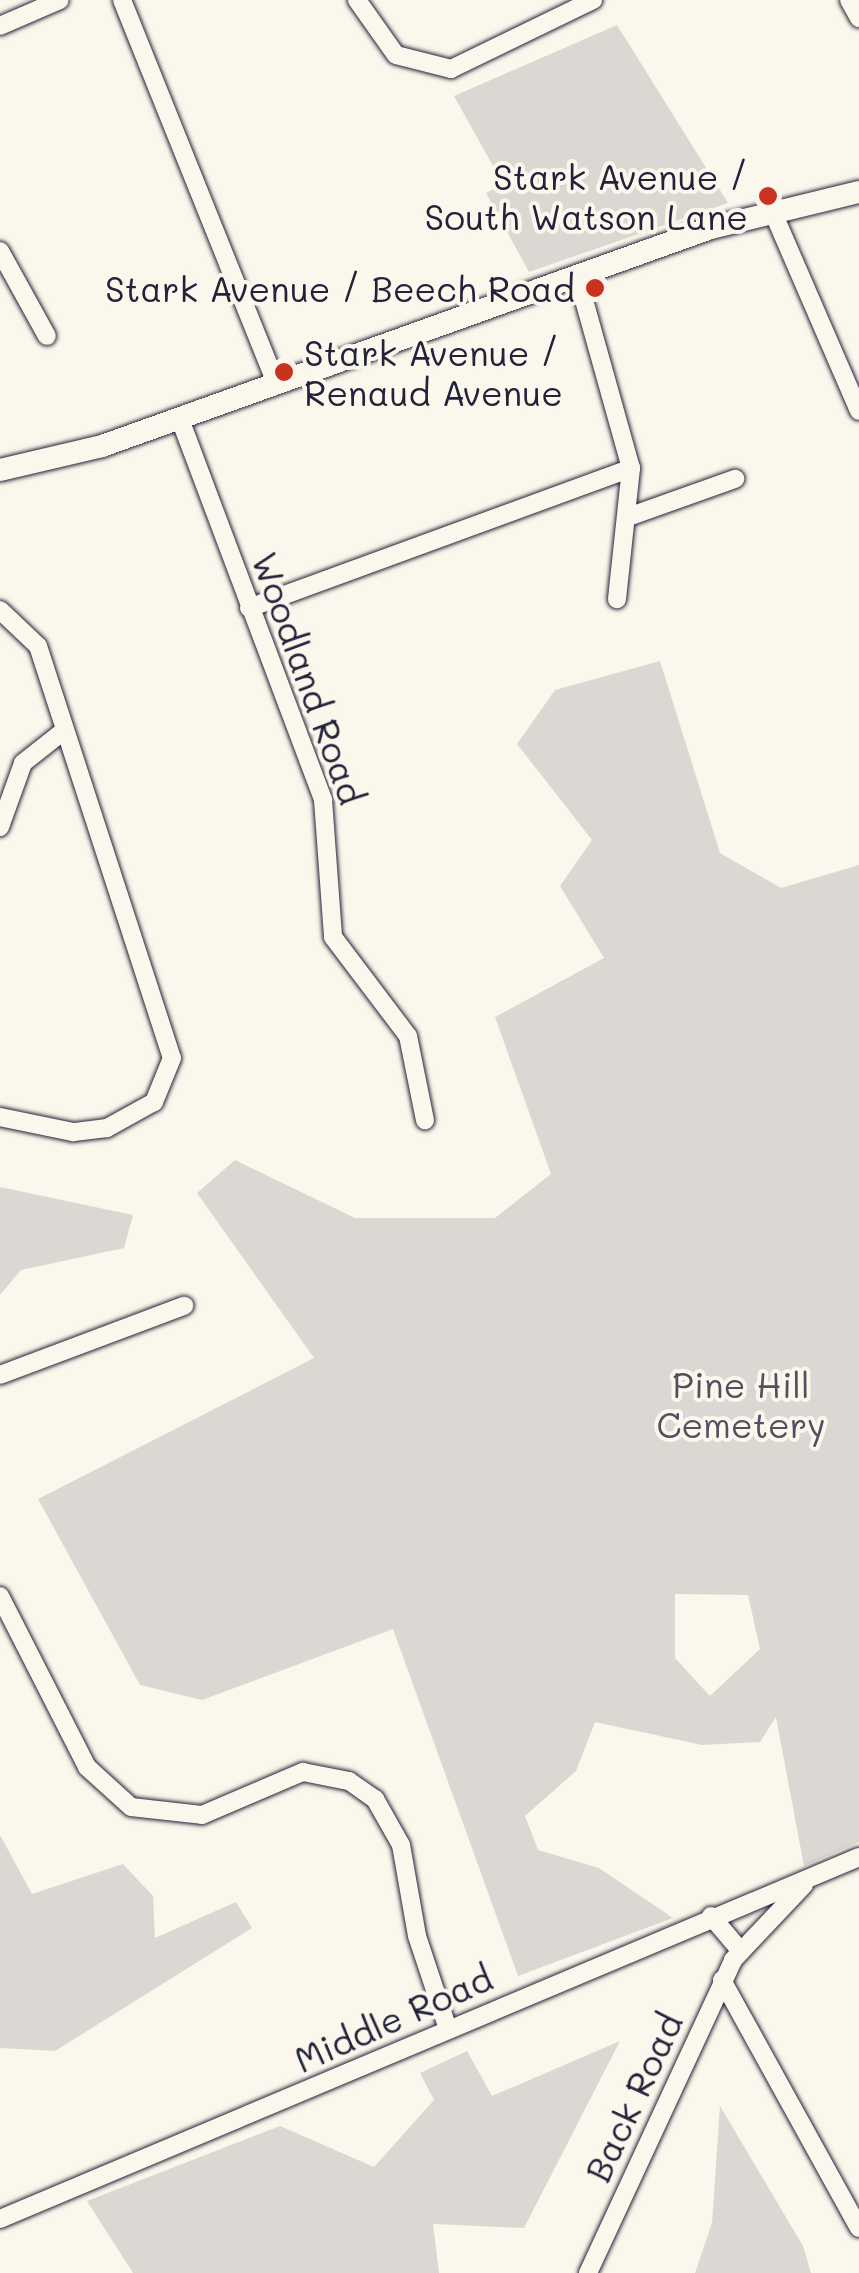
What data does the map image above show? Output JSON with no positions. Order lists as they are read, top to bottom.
{
  "streets": {
    "street": ["Woodland Road", "Middle Road", "Back Road"]
  },
  "crossings": [
    ["Middle Road", "Back Road"]
  ],
  "parks": ["Pine Hill Cemetery"],
  "places": ["Stark Avenue / South Watson Lane", "Stark Avenue / Beech Road", "Stark Avenue / Renaud Avenue"]
}
